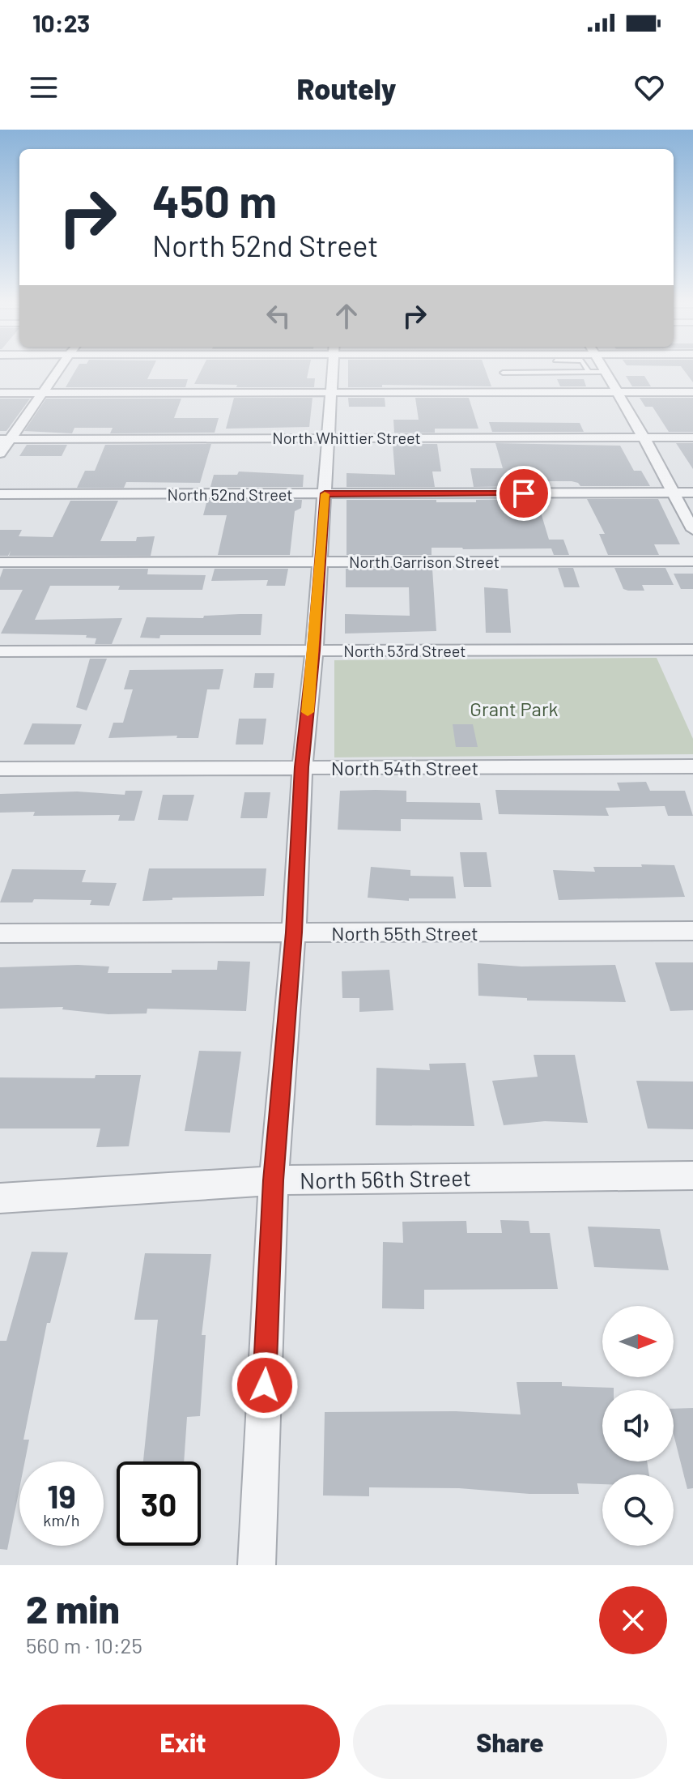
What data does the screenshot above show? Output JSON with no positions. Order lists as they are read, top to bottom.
{
  "streets": {
    "street": [
      "North Whittier Street",
      "North 52nd Street",
      "North Garrison Street",
      "North 53rd Street",
      "North 54th Street",
      "North 55th Street",
      "North 56th Street"
    ]
  },
  "parks": ["Grant Park"],
  "north": "right",
  "page": {
    "status": "10:23",
    "header": "Routely",
    "turn": ["450 m", "North 52nd Street"],
    "speed": "19 km/h",
    "limit": "30",
    "heading": ["2 min", "560 m · 10:25"],
    "buttons": ["Exit", "Share"]
  }
}
